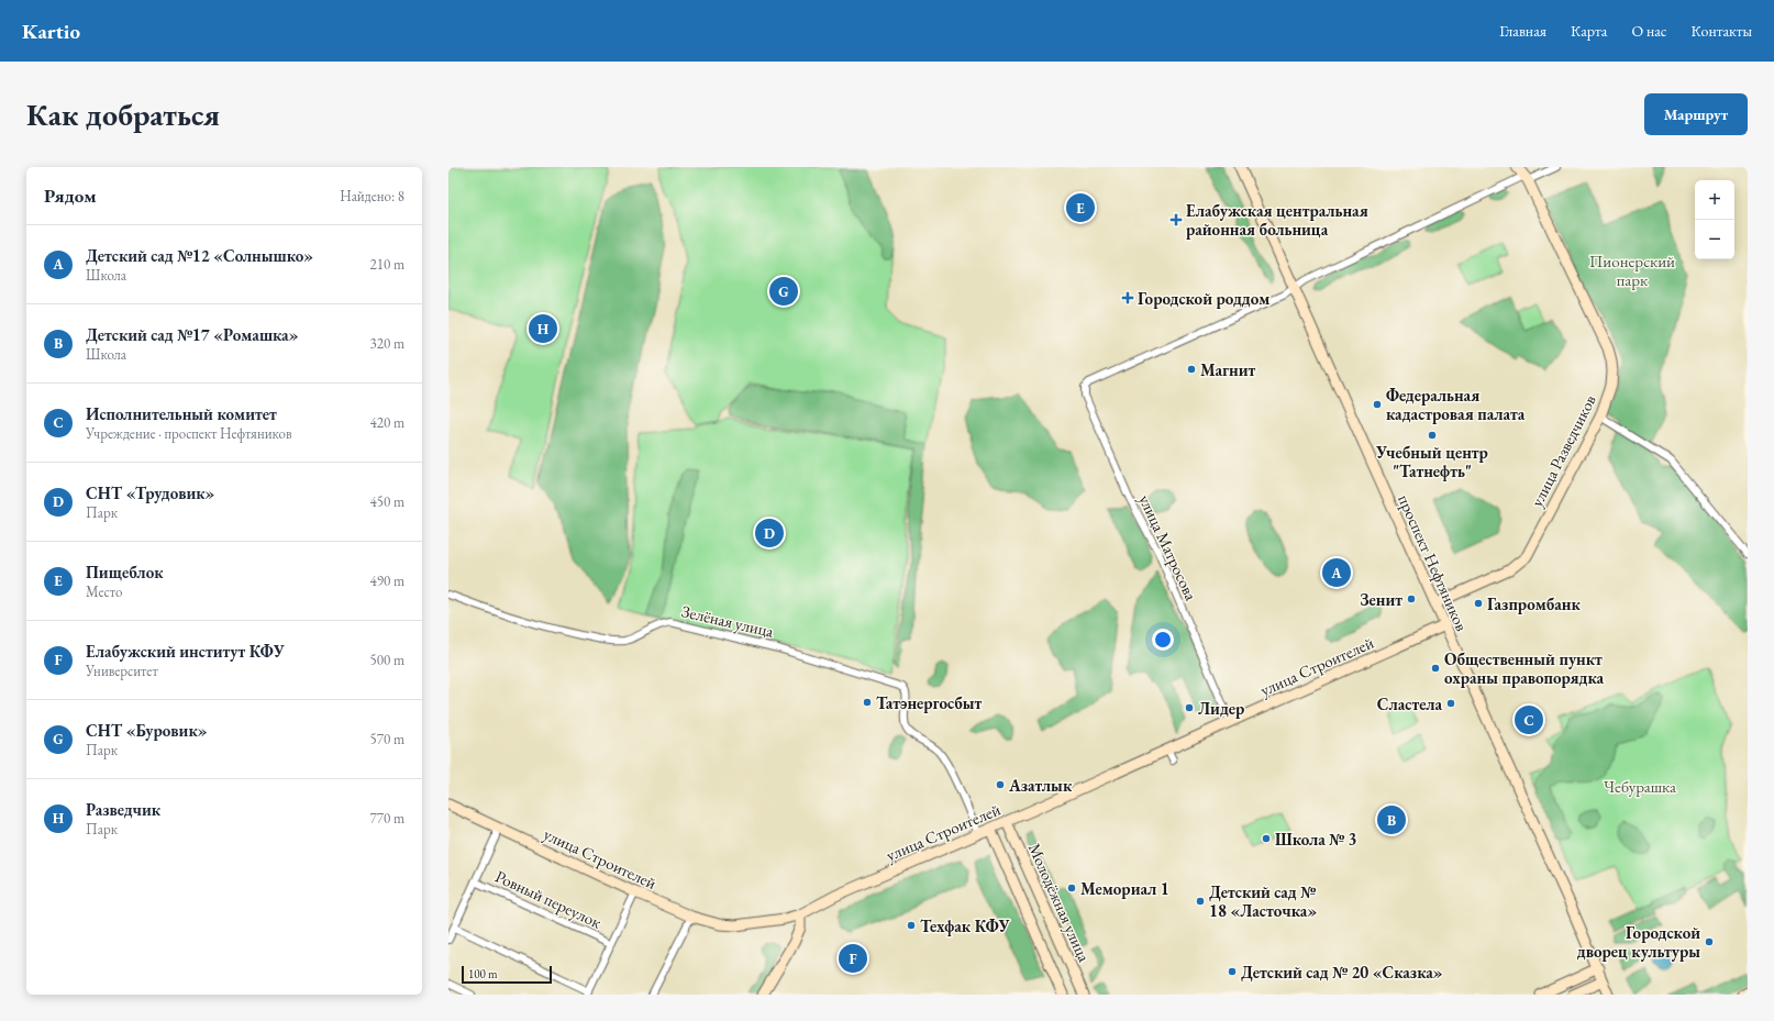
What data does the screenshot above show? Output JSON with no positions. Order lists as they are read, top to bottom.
{
  "streets": {
    "street": [
      "улица Разведчиков",
      "улица Матросова",
      "проспект Нефтяников",
      "Зелёная улица",
      "улица Строителей",
      "Ровный переулок",
      "Молодёжная улица"
    ]
  },
  "crossings": [
    ["улица Разведчиков", "проспект Нефтяников"],
    ["улица Матросова", "проспект Нефтяников"],
    ["улица Матросова", "улица Строителей"],
    ["проспект Нефтяников", "улица Строителей"],
    ["Зелёная улица", "улица Строителей"],
    ["улица Строителей", "Молодёжная улица"]
  ],
  "parks": ["Пионерский парк", "Чебурашка"],
  "places": {
    "health": ["Елабужская центральная районная больница", "Городской роддом"],
    "other": [
      "Магнит",
      "Федеральная кадастровая палата",
      "Учебный центр \"Татнефть\"",
      "Зенит",
      "Газпромбанк",
      "Общественный пункт охраны правопорядка",
      "Татэнергосбыт",
      "Сластела",
      "Лидер",
      "Азатлык",
      "Школа № 3",
      "Мемориал 1",
      "Детский сад № 18 «Ласточка»",
      "Техфак КФУ",
      "Городской дворец культуры",
      "Детский сад № 20 «Сказка»"
    ]
  },
  "scale_bar": "100 m",
  "page": {
    "header": "Kartio",
    "nav": [
      "Главная",
      "Карта",
      "О нас",
      "Контакты"
    ],
    "buttons": "Маршрут",
    "title": "Как добраться",
    "heading": ["Рядом", "Найдено: 8"],
    "map_buttons": ["+", "−"],
    "pins": [
      "E",
      "G",
      "H",
      "D",
      "A",
      "C",
      "B",
      "F"
    ],
    "list": [
      {
        "mark": "A",
        "name": "Детский сад №12 «Солнышко»",
        "note": "Школа",
        "value": "210 m"
      },
      {
        "mark": "B",
        "name": "Детский сад №17 «Ромашка»",
        "note": "Школа",
        "value": "320 m"
      },
      {
        "mark": "C",
        "name": "Исполнительный комитет",
        "note": "Учреждение · проспект Нефтяников",
        "value": "420 m"
      },
      {
        "mark": "D",
        "name": "СНТ «Трудовик»",
        "note": "Парк",
        "value": "450 m"
      },
      {
        "mark": "E",
        "name": "Пищеблок",
        "note": "Место",
        "value": "490 m"
      },
      {
        "mark": "F",
        "name": "Елабужский институт КФУ",
        "note": "Университет",
        "value": "500 m"
      },
      {
        "mark": "G",
        "name": "СНТ «Буровик»",
        "note": "Парк",
        "value": "570 m"
      },
      {
        "mark": "H",
        "name": "Разведчик",
        "note": "Парк",
        "value": "770 m"
      }
    ],
    "scale": "100 m"
  }
}
